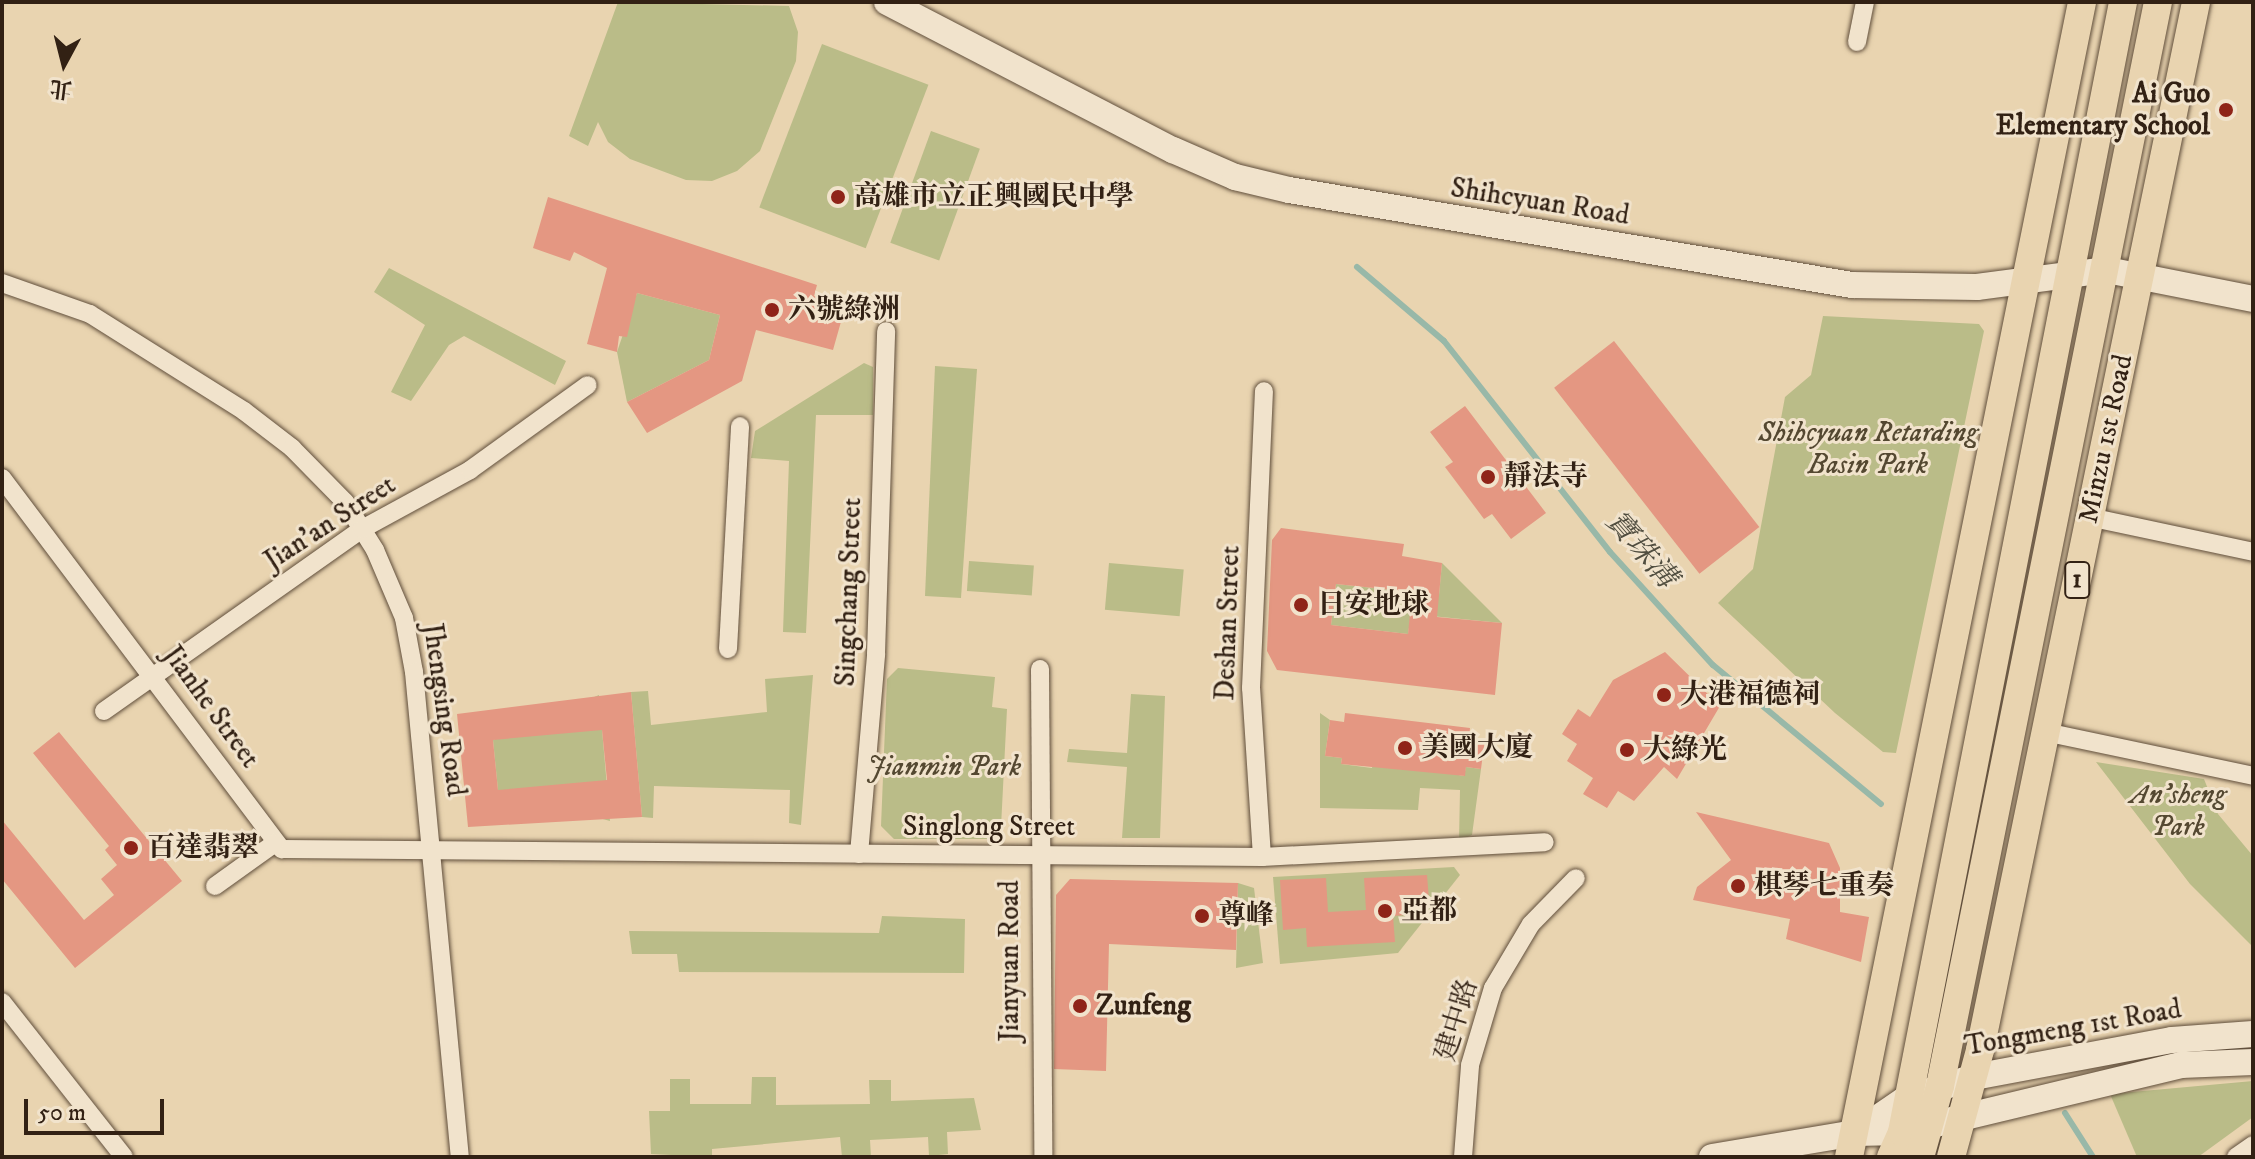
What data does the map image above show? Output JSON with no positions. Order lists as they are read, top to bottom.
{
  "streets": {
    "main road": ["Minzu 1st Road", "1"],
    "street": [
      "Shihcyuan Road",
      "Jian'an Street",
      "Singchang Street",
      "Deshan Street",
      "Jianhe Street",
      "Jhengsing Road",
      "Singlong Street",
      "Jianyuan Road",
      "建中路",
      "Tongmeng 1st Road"
    ]
  },
  "crossings": [
    ["Shihcyuan Road", "Minzu 1st Road"],
    ["Minzu 1st Road", "Tongmeng 1st Road"],
    ["Jian'an Street", "Jianhe Street"],
    ["Jian'an Street", "Jhengsing Road"],
    ["Singchang Street", "Singlong Street"],
    ["Deshan Street", "Singlong Street"],
    ["Jhengsing Road", "Singlong Street"],
    ["Singlong Street", "Jianyuan Road"]
  ],
  "water": ["寶珠溝"],
  "parks": ["Shihcyuan Retarding Basin Park", "Jianmin Park", "An'sheng Park"],
  "places": [
    "Ai Guo Elementary School",
    "高雄市立正興國民中學",
    "六號綠洲",
    "靜法寺",
    "日安地球",
    "大港福德祠",
    "美國大廈",
    "大綠光",
    "百達翡翠",
    "棋琴七重奏",
    "亞都",
    "尊峰",
    "Zunfeng"
  ],
  "scale_bar": "50 m",
  "north": "bottom"
}
